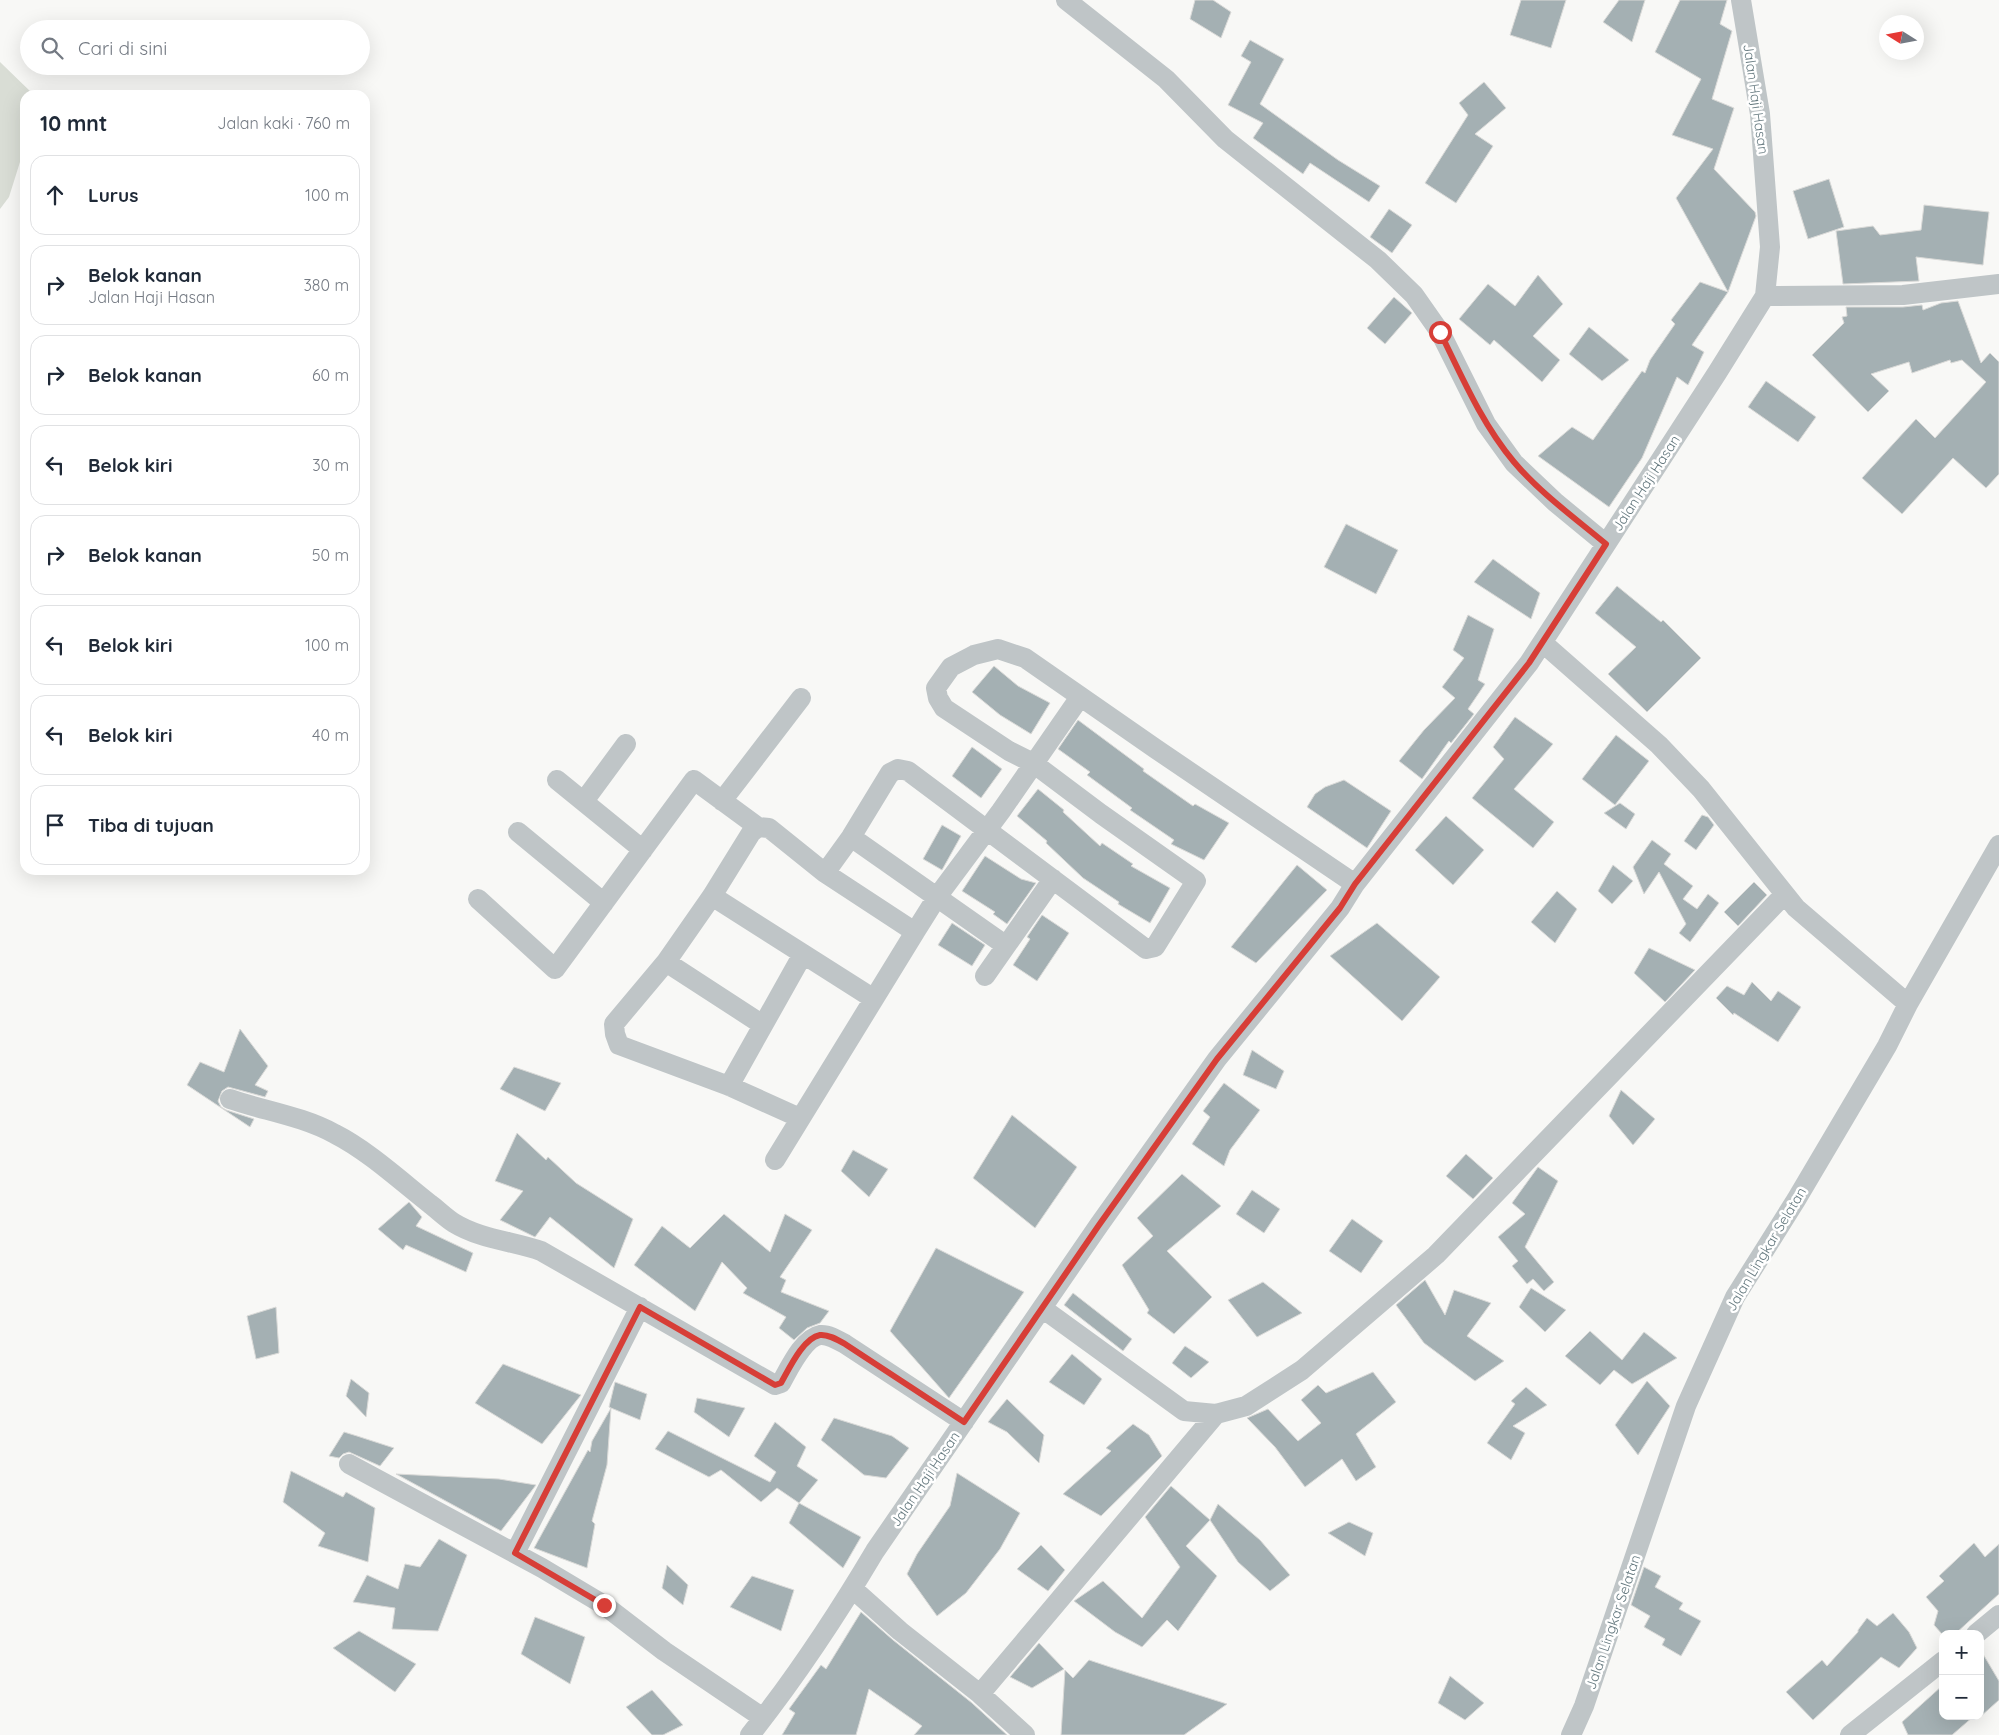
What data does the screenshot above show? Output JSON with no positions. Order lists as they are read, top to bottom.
{
  "streets": {
    "street": ["Jalan Haji Hasan", "Jalan Lingkar Selatan"]
  },
  "north": "left",
  "page": {
    "search": "Cari di sini",
    "heading": ["10 mnt", "Jalan kaki · 760 m"],
    "list": [
      ["Lurus", "100 m"],
      ["Belok kanan", "Jalan Haji Hasan", "380 m"],
      ["Belok kanan", "60 m"],
      ["Belok kiri", "30 m"],
      ["Belok kanan", "50 m"],
      ["Belok kiri", "100 m"],
      ["Belok kiri", "40 m"],
      "Tiba di tujuan"
    ],
    "map_buttons": ["+", "−"]
  }
}
